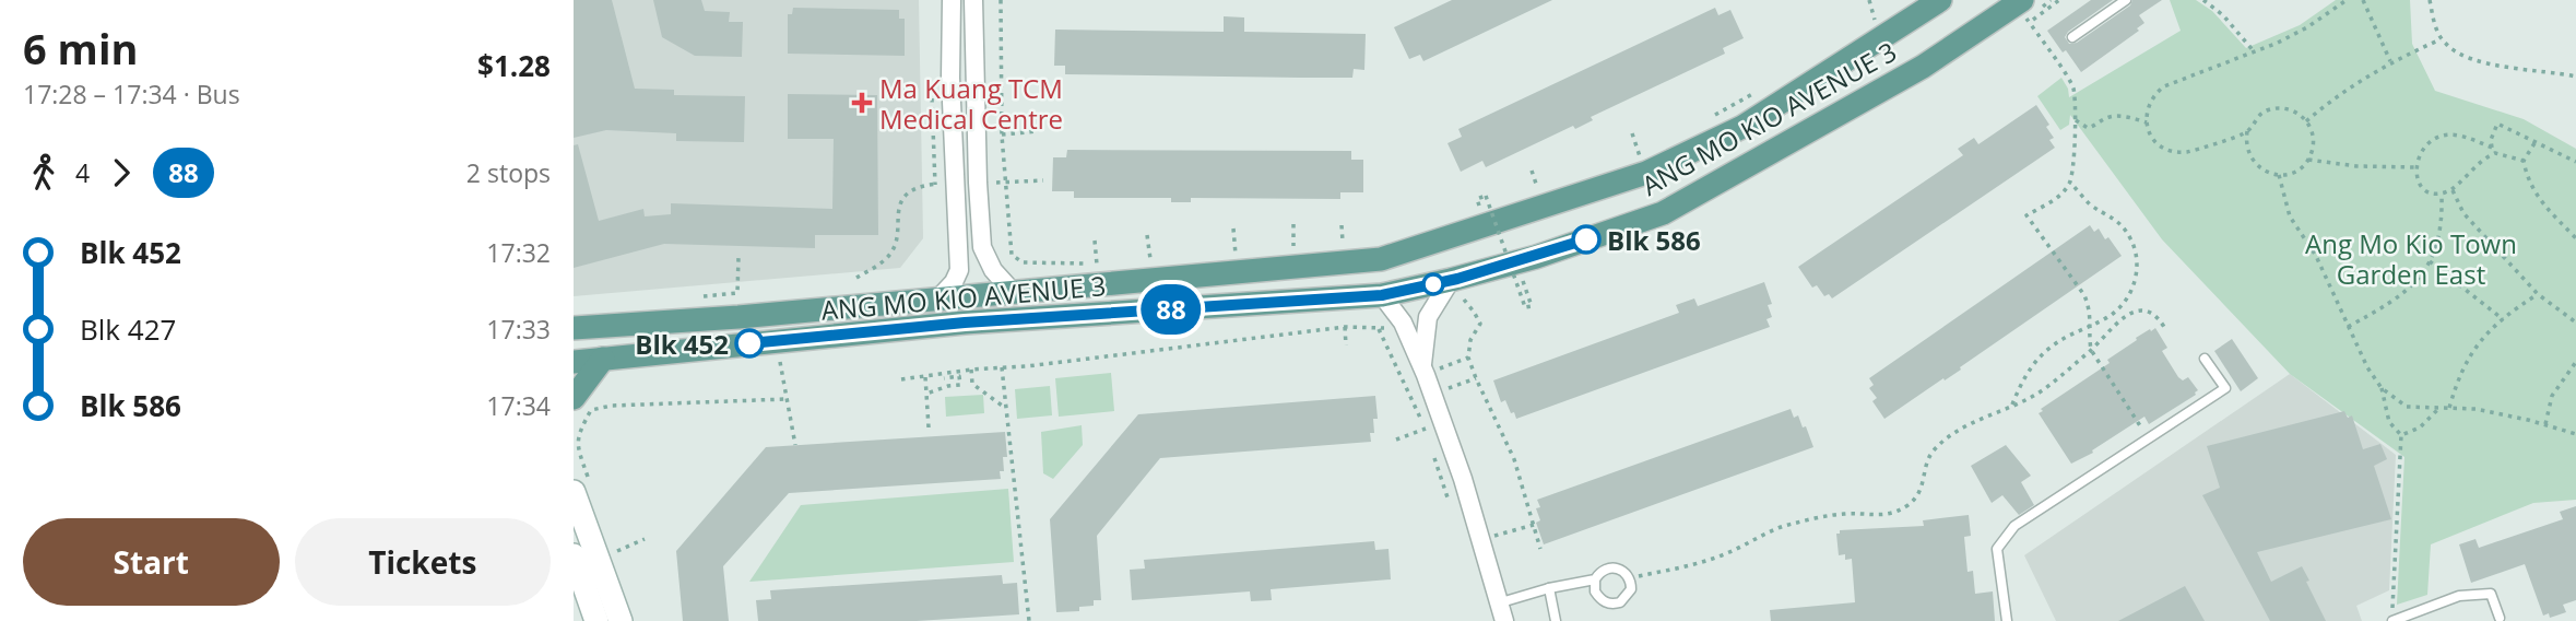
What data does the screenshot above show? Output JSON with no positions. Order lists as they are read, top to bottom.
{
  "streets": {
    "main road": ["ANG MO KIO AVENUE 3"]
  },
  "parks": ["Ang Mo Kio Town Garden East"],
  "places": {
    "health": ["Ma Kuang TCM Medical Centre"],
    "other": ["Blk 586", "Blk 452"]
  },
  "lines": ["bus line 88"],
  "page": {
    "heading": ["6 min", "17:28 – 17:34 · Bus", "$1.28"],
    "on_map": "88",
    "legs": ["4", "88", "2 stops"],
    "list": [
      {
        "name": "Blk 452",
        "value": "17:32"
      },
      {
        "name": "Blk 427",
        "value": "17:33"
      },
      {
        "name": "Blk 586",
        "value": "17:34"
      }
    ],
    "buttons": ["Start", "Tickets"]
  }
}
